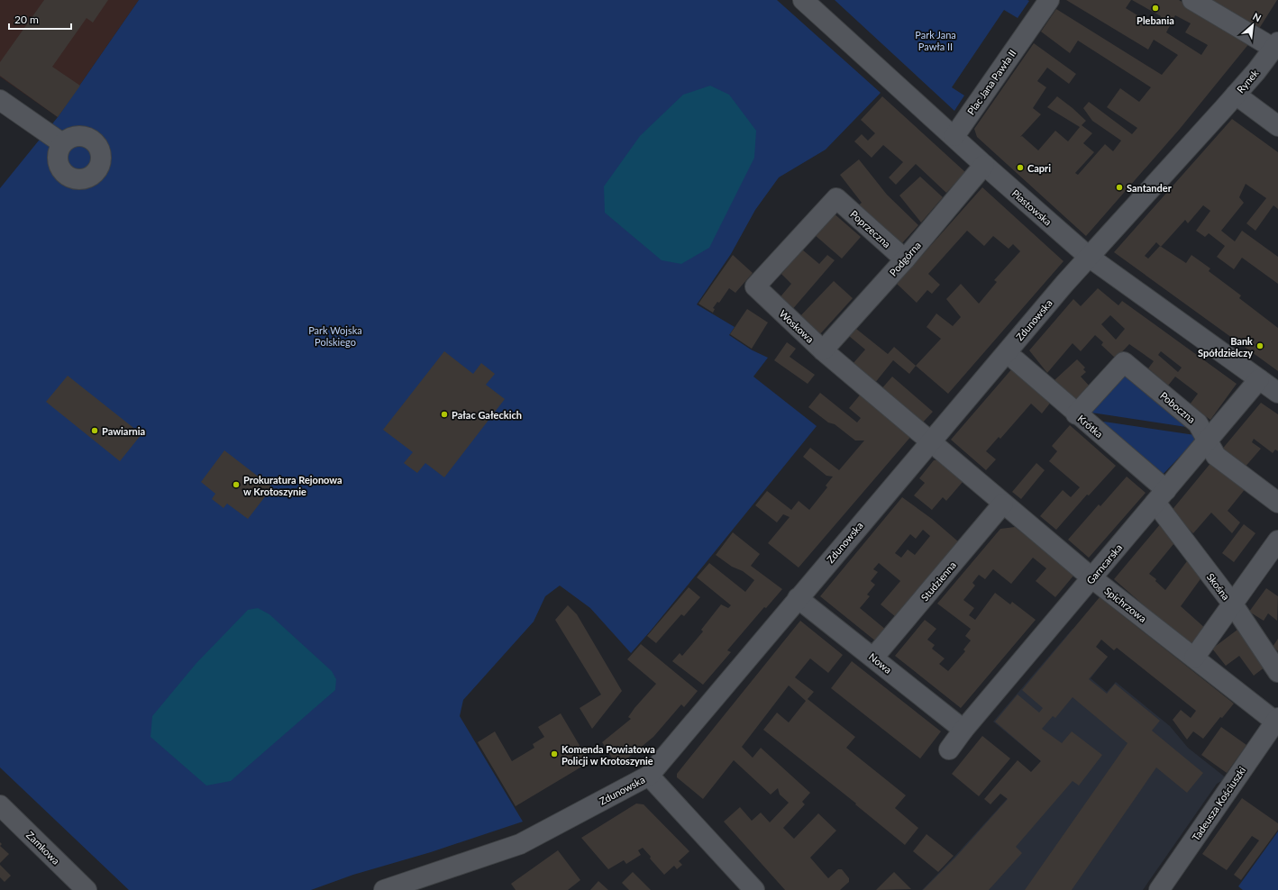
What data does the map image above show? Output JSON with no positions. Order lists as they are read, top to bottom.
{
  "streets": {
    "street": [
      "Rynek",
      "Plac Jana Pawła II",
      "Piastowska",
      "Poprzeczna",
      "Podgórna",
      "Zdunowska",
      "Woskowa",
      "Poboczna",
      "Krótka",
      "Garncarska",
      "Studzienna",
      "Skośna",
      "Spichrzowa",
      "Nowa",
      "Tadeusza Kościuszki",
      "Zamkowa"
    ]
  },
  "crossings": [
    ["Rynek", "Zdunowska"],
    ["Plac Jana Pawła II", "Piastowska"],
    ["Piastowska", "Podgórna"],
    ["Piastowska", "Zdunowska"],
    ["Piastowska", "Garncarska"],
    ["Poprzeczna", "Podgórna"],
    ["Poprzeczna", "Woskowa"],
    ["Podgórna", "Woskowa"],
    ["Zdunowska", "Woskowa"],
    ["Zdunowska", "Spichrzowa"],
    ["Zdunowska", "Nowa"],
    ["Woskowa", "Spichrzowa"],
    ["Poboczna", "Krótka"],
    ["Poboczna", "Garncarska"],
    ["Krótka", "Garncarska"],
    ["Krótka", "Skośna"],
    ["Garncarska", "Skośna"],
    ["Garncarska", "Spichrzowa"],
    ["Garncarska", "Nowa"],
    ["Studzienna", "Spichrzowa"],
    ["Studzienna", "Nowa"],
    ["Spichrzowa", "Tadeusza Kościuszki"]
  ],
  "parks": ["Park Jana Pawła II", "Park Wojska Polskiego"],
  "places": [
    "Plebania",
    "Capri",
    "Santander",
    "Bank Spółdzielczy",
    "Pałac Gałeckich",
    "Pawiarnia",
    "Prokuratura Rejonowa w Krotoszynie",
    "Komenda Powiatowa Policji w Krotoszynie"
  ],
  "scale_bar": "20 m",
  "north": "top right"
}
